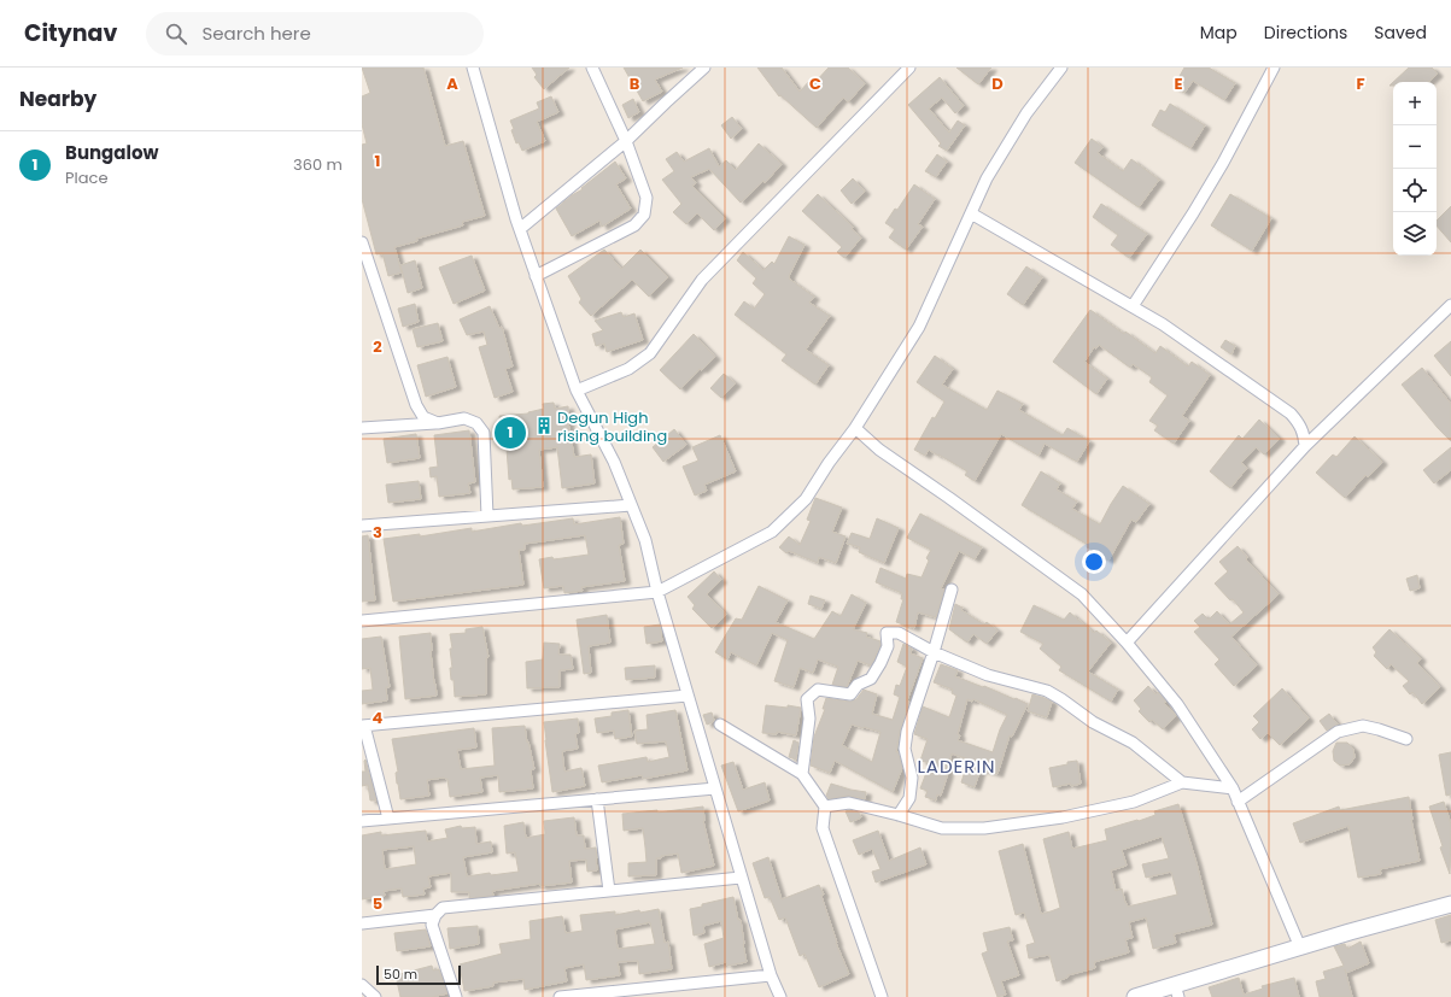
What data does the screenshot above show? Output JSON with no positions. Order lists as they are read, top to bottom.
{
  "districts": ["LADERIN"],
  "places": {
    "building": ["Degun High rising building"]
  },
  "scale_bar": "50 m",
  "page": {
    "header": "Citynav",
    "search": "Search here",
    "nav": ["Map", "Directions", "Saved"],
    "heading": "Nearby",
    "map_buttons": ["+", "−"],
    "list": [
      {
        "mark": "1",
        "name": "Bungalow",
        "note": "Place",
        "value": "360 m"
      }
    ],
    "pins": "1",
    "scale": "50 m"
  },
  "grid": {
    "columns": [
      "A",
      "B",
      "C",
      "D",
      "E",
      "F"
    ],
    "rows": [
      "1",
      "2",
      "3",
      "4",
      "5"
    ]
  }
}
